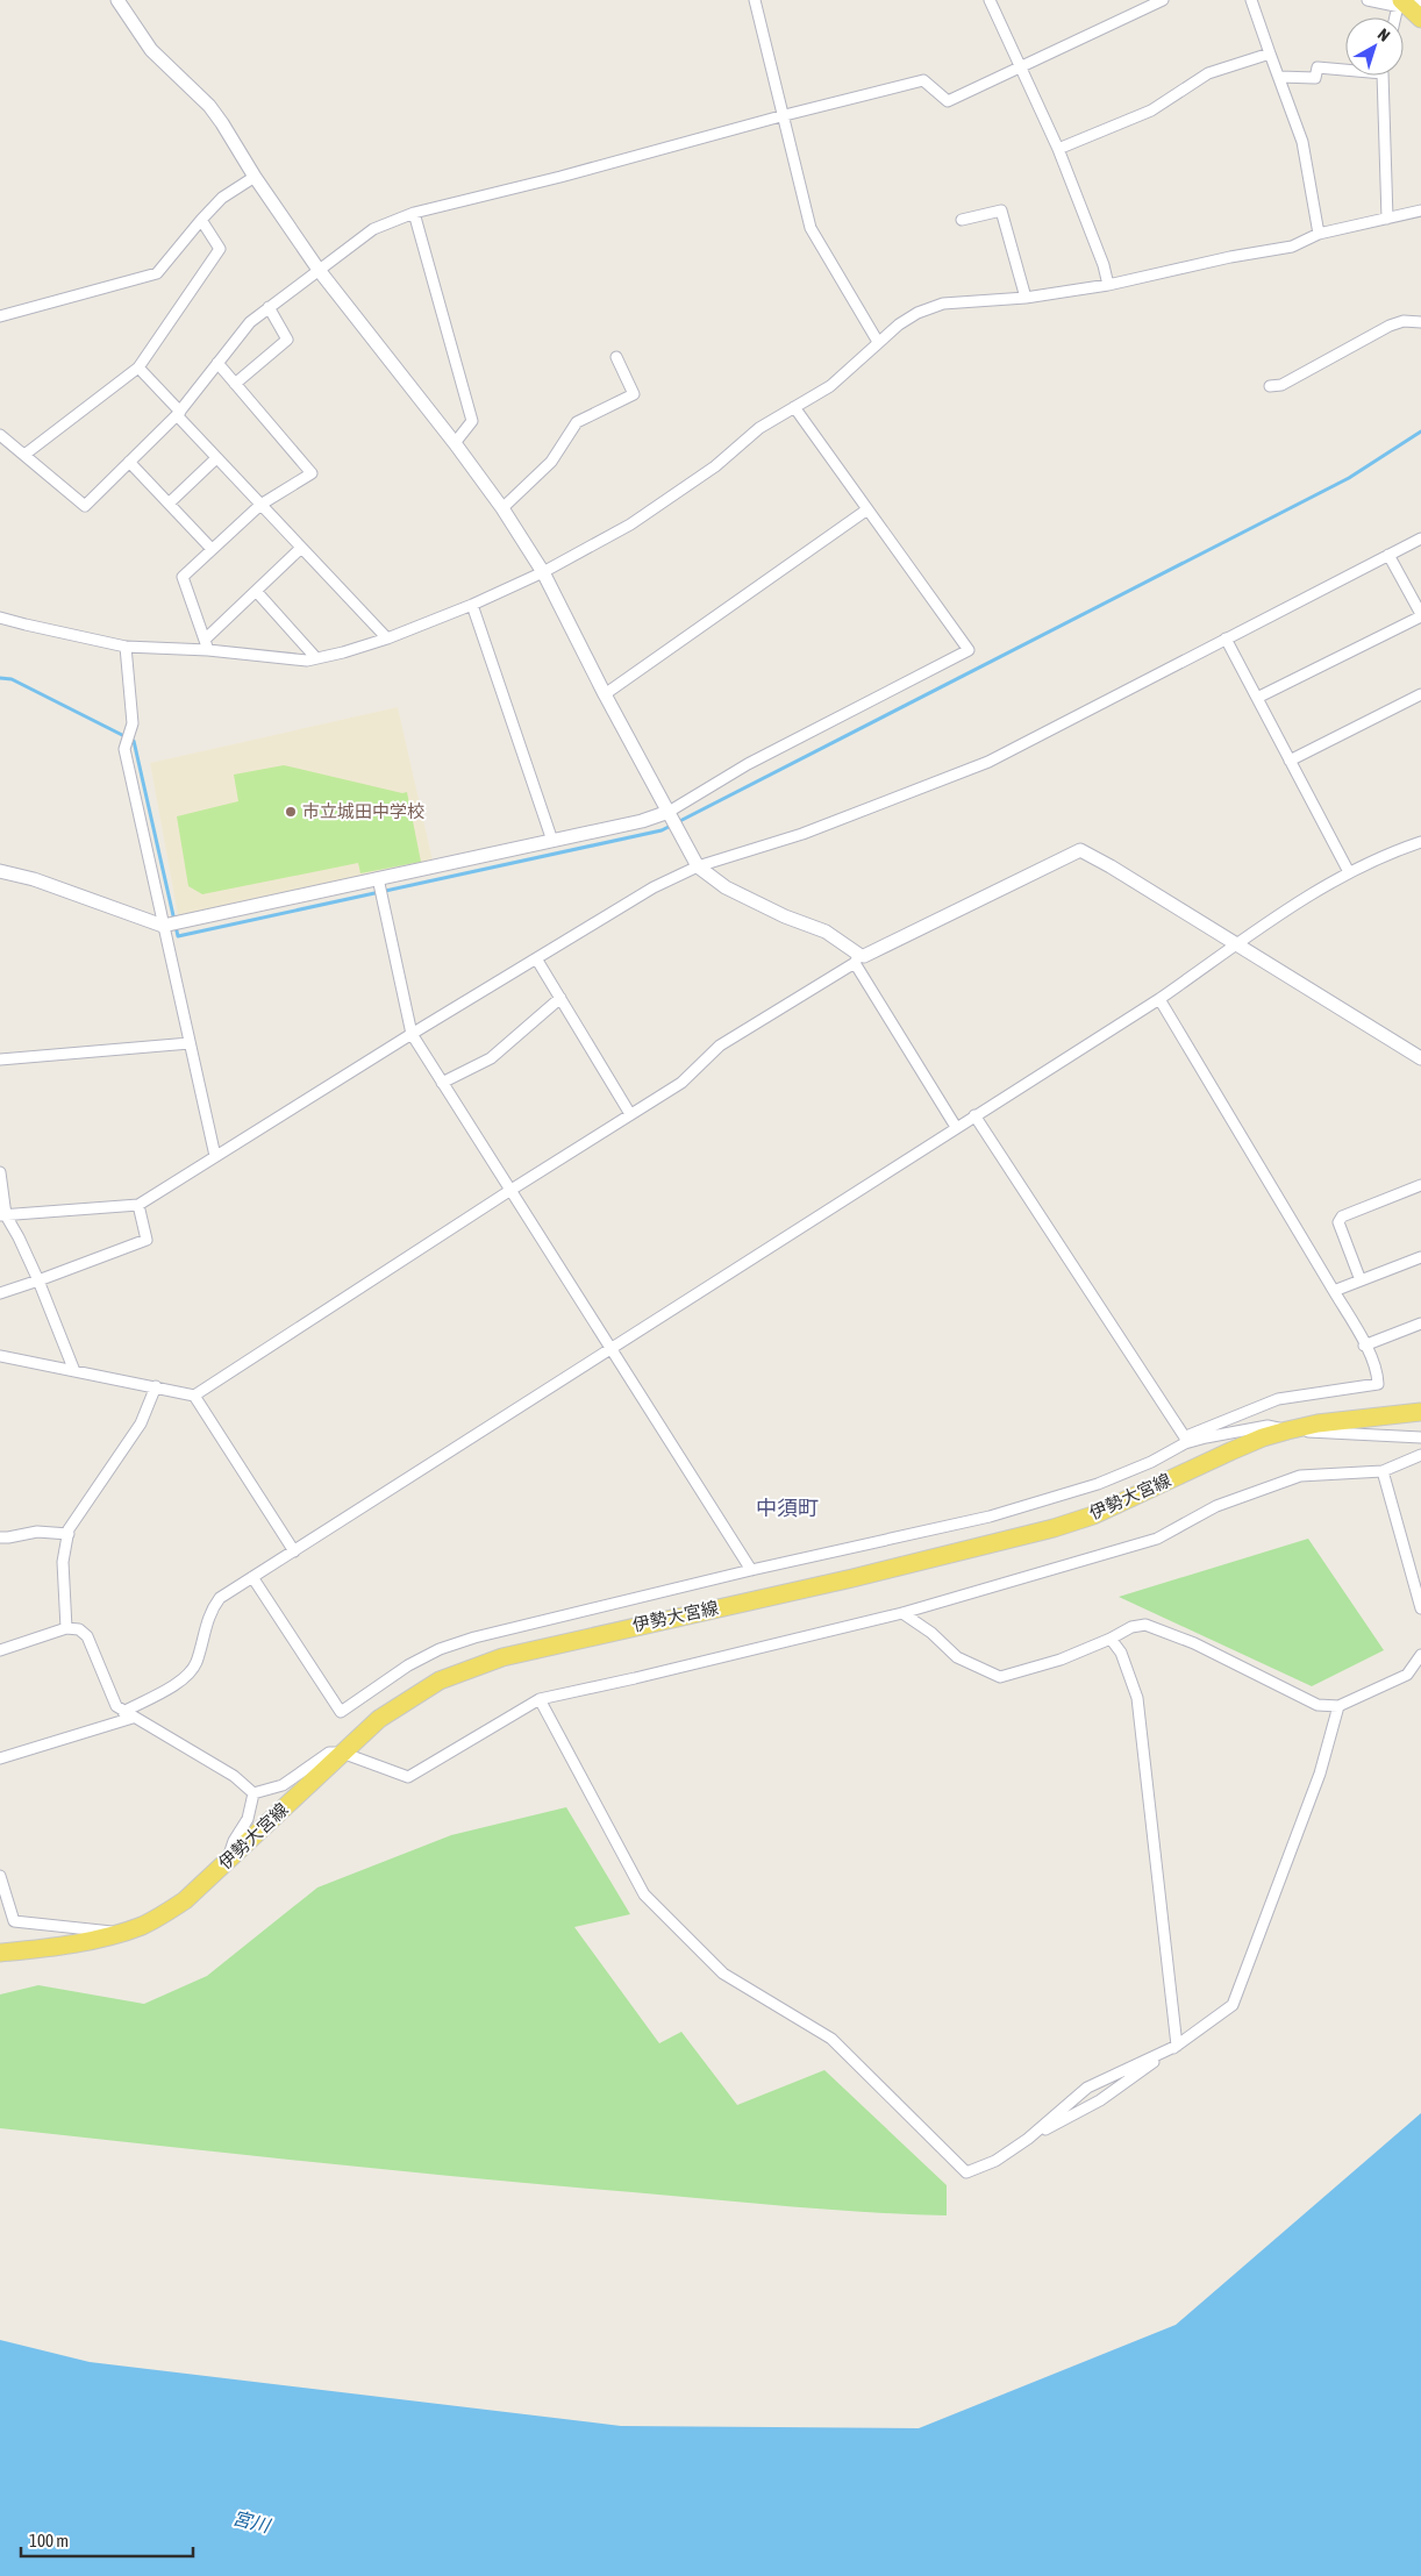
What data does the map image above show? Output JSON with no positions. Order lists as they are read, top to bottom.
{
  "streets": {
    "main road": ["伊勢大宮線"]
  },
  "districts": ["中須町"],
  "water": ["宮川"],
  "places": ["市立城田中学校"],
  "scale_bar": "100 m",
  "north": "top right"
}
